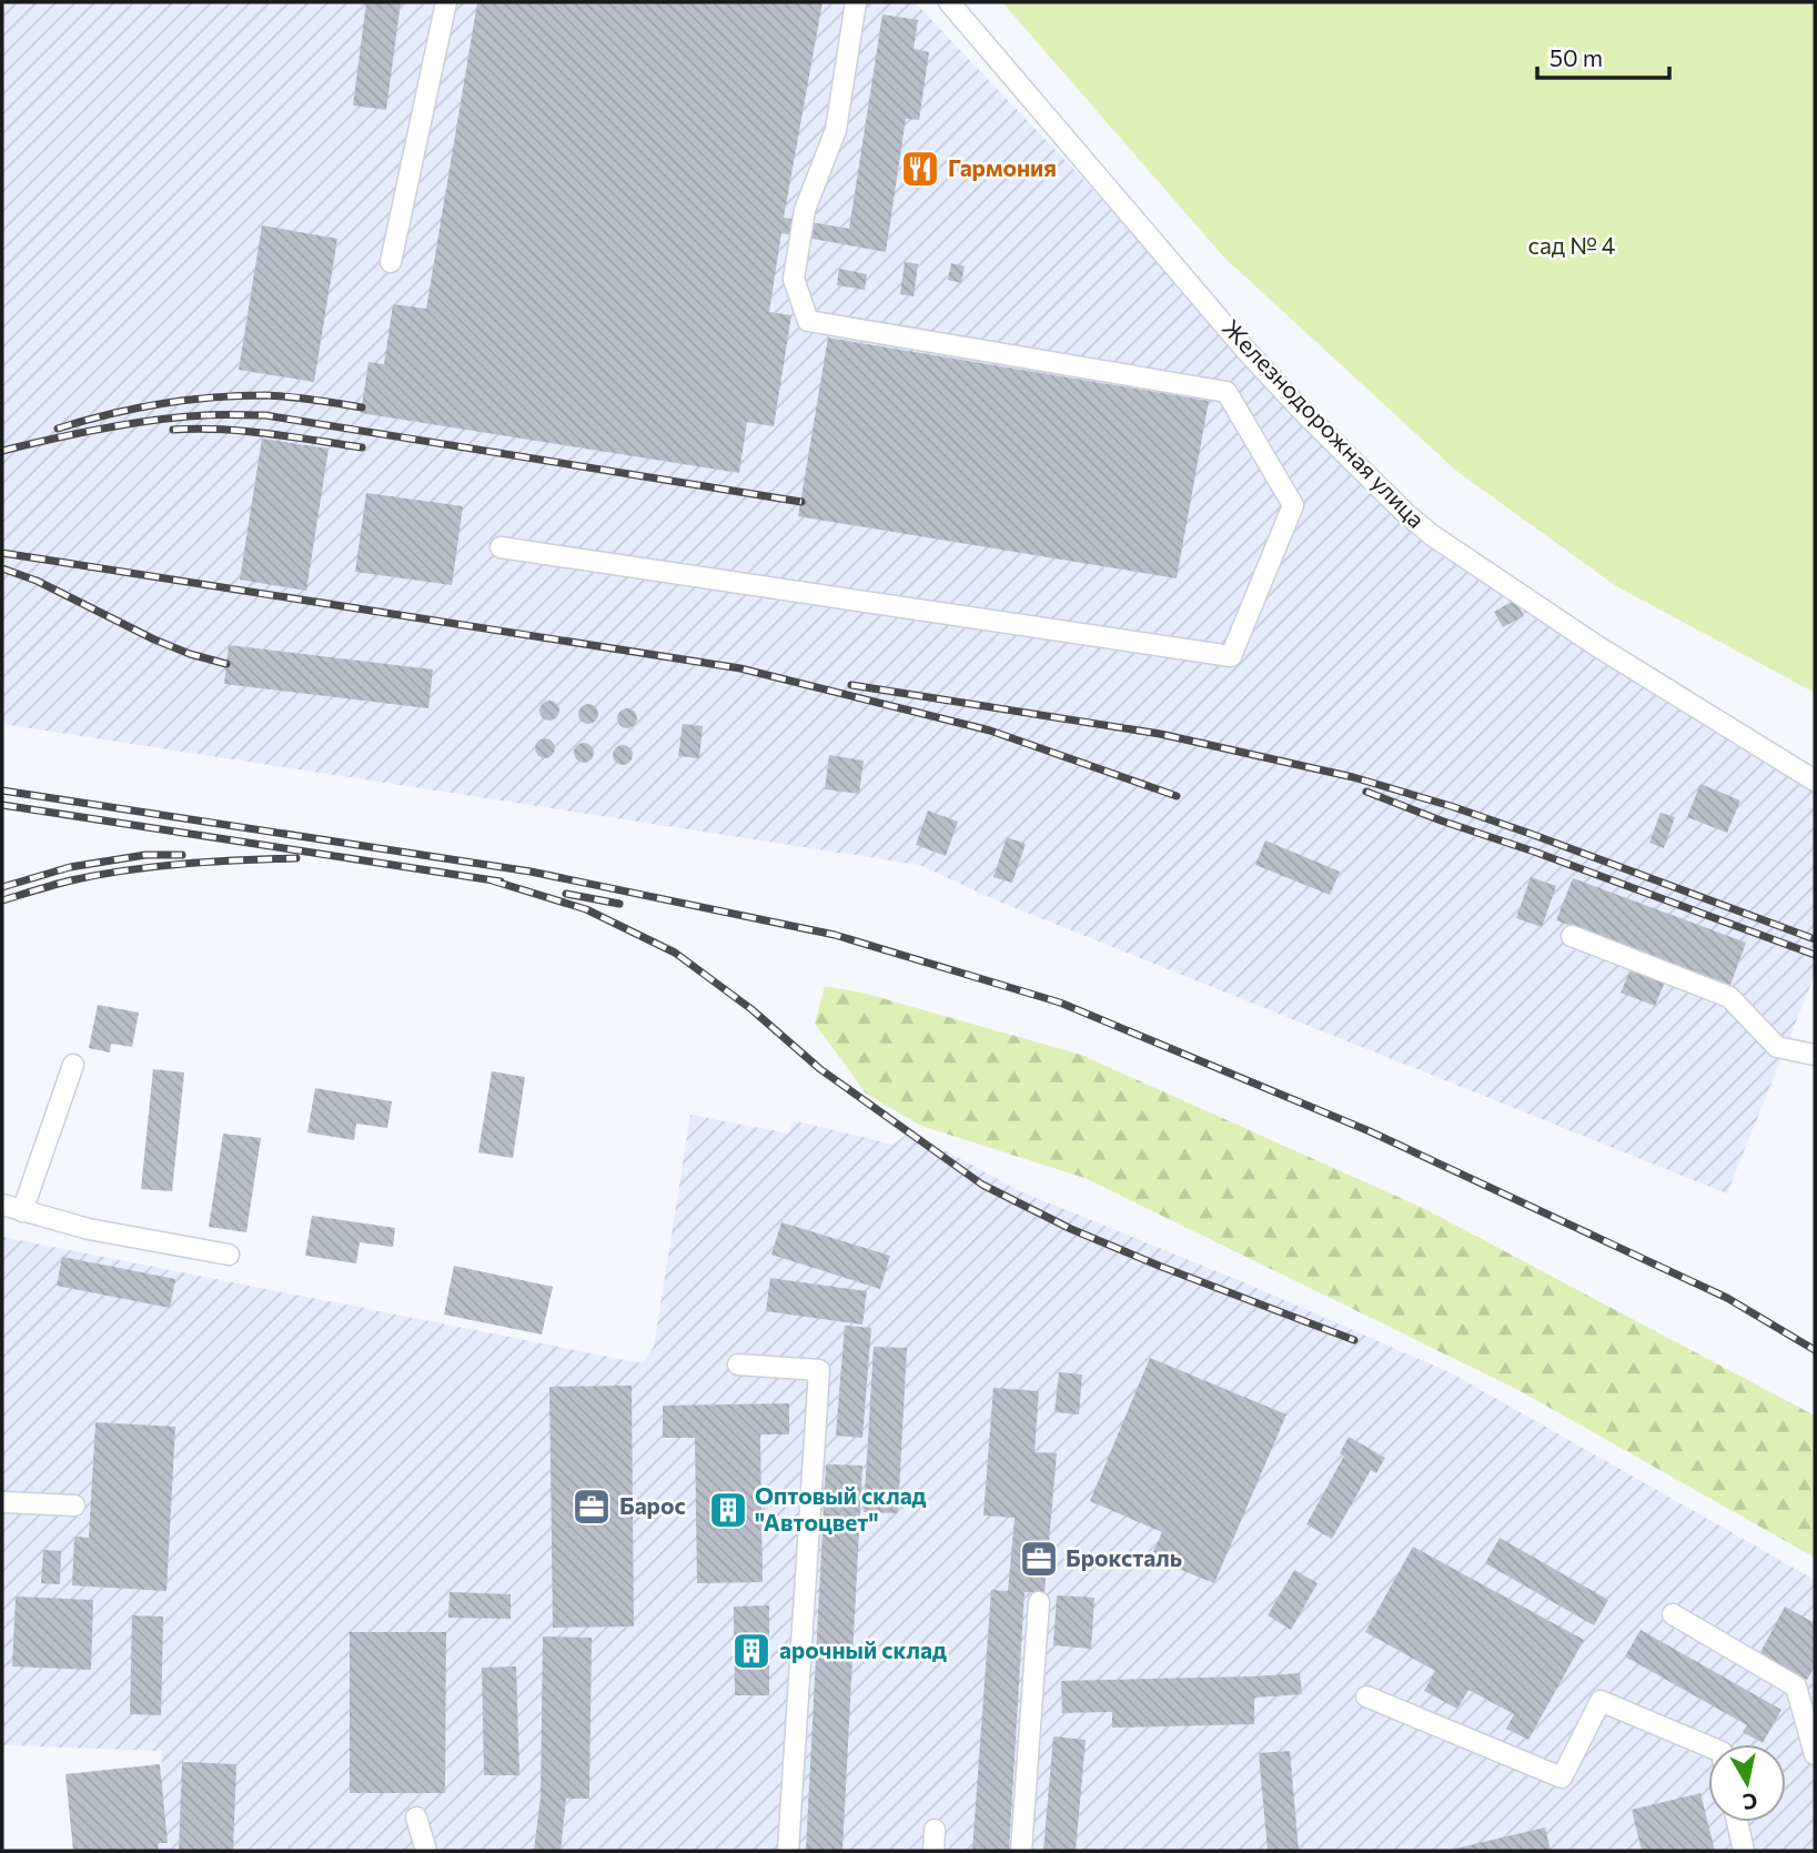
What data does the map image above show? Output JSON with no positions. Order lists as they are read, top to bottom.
{
  "streets": {
    "street": ["Железнодорожная улица"]
  },
  "parks": ["сад № 4"],
  "places": {
    "restaurant": ["Гармония"],
    "office": ["Барос", "Броксталь"],
    "building": ["Оптовый склад \"Автоцвет\"", "арочный склад"]
  },
  "scale_bar": "50 m",
  "north": "bottom"
}
